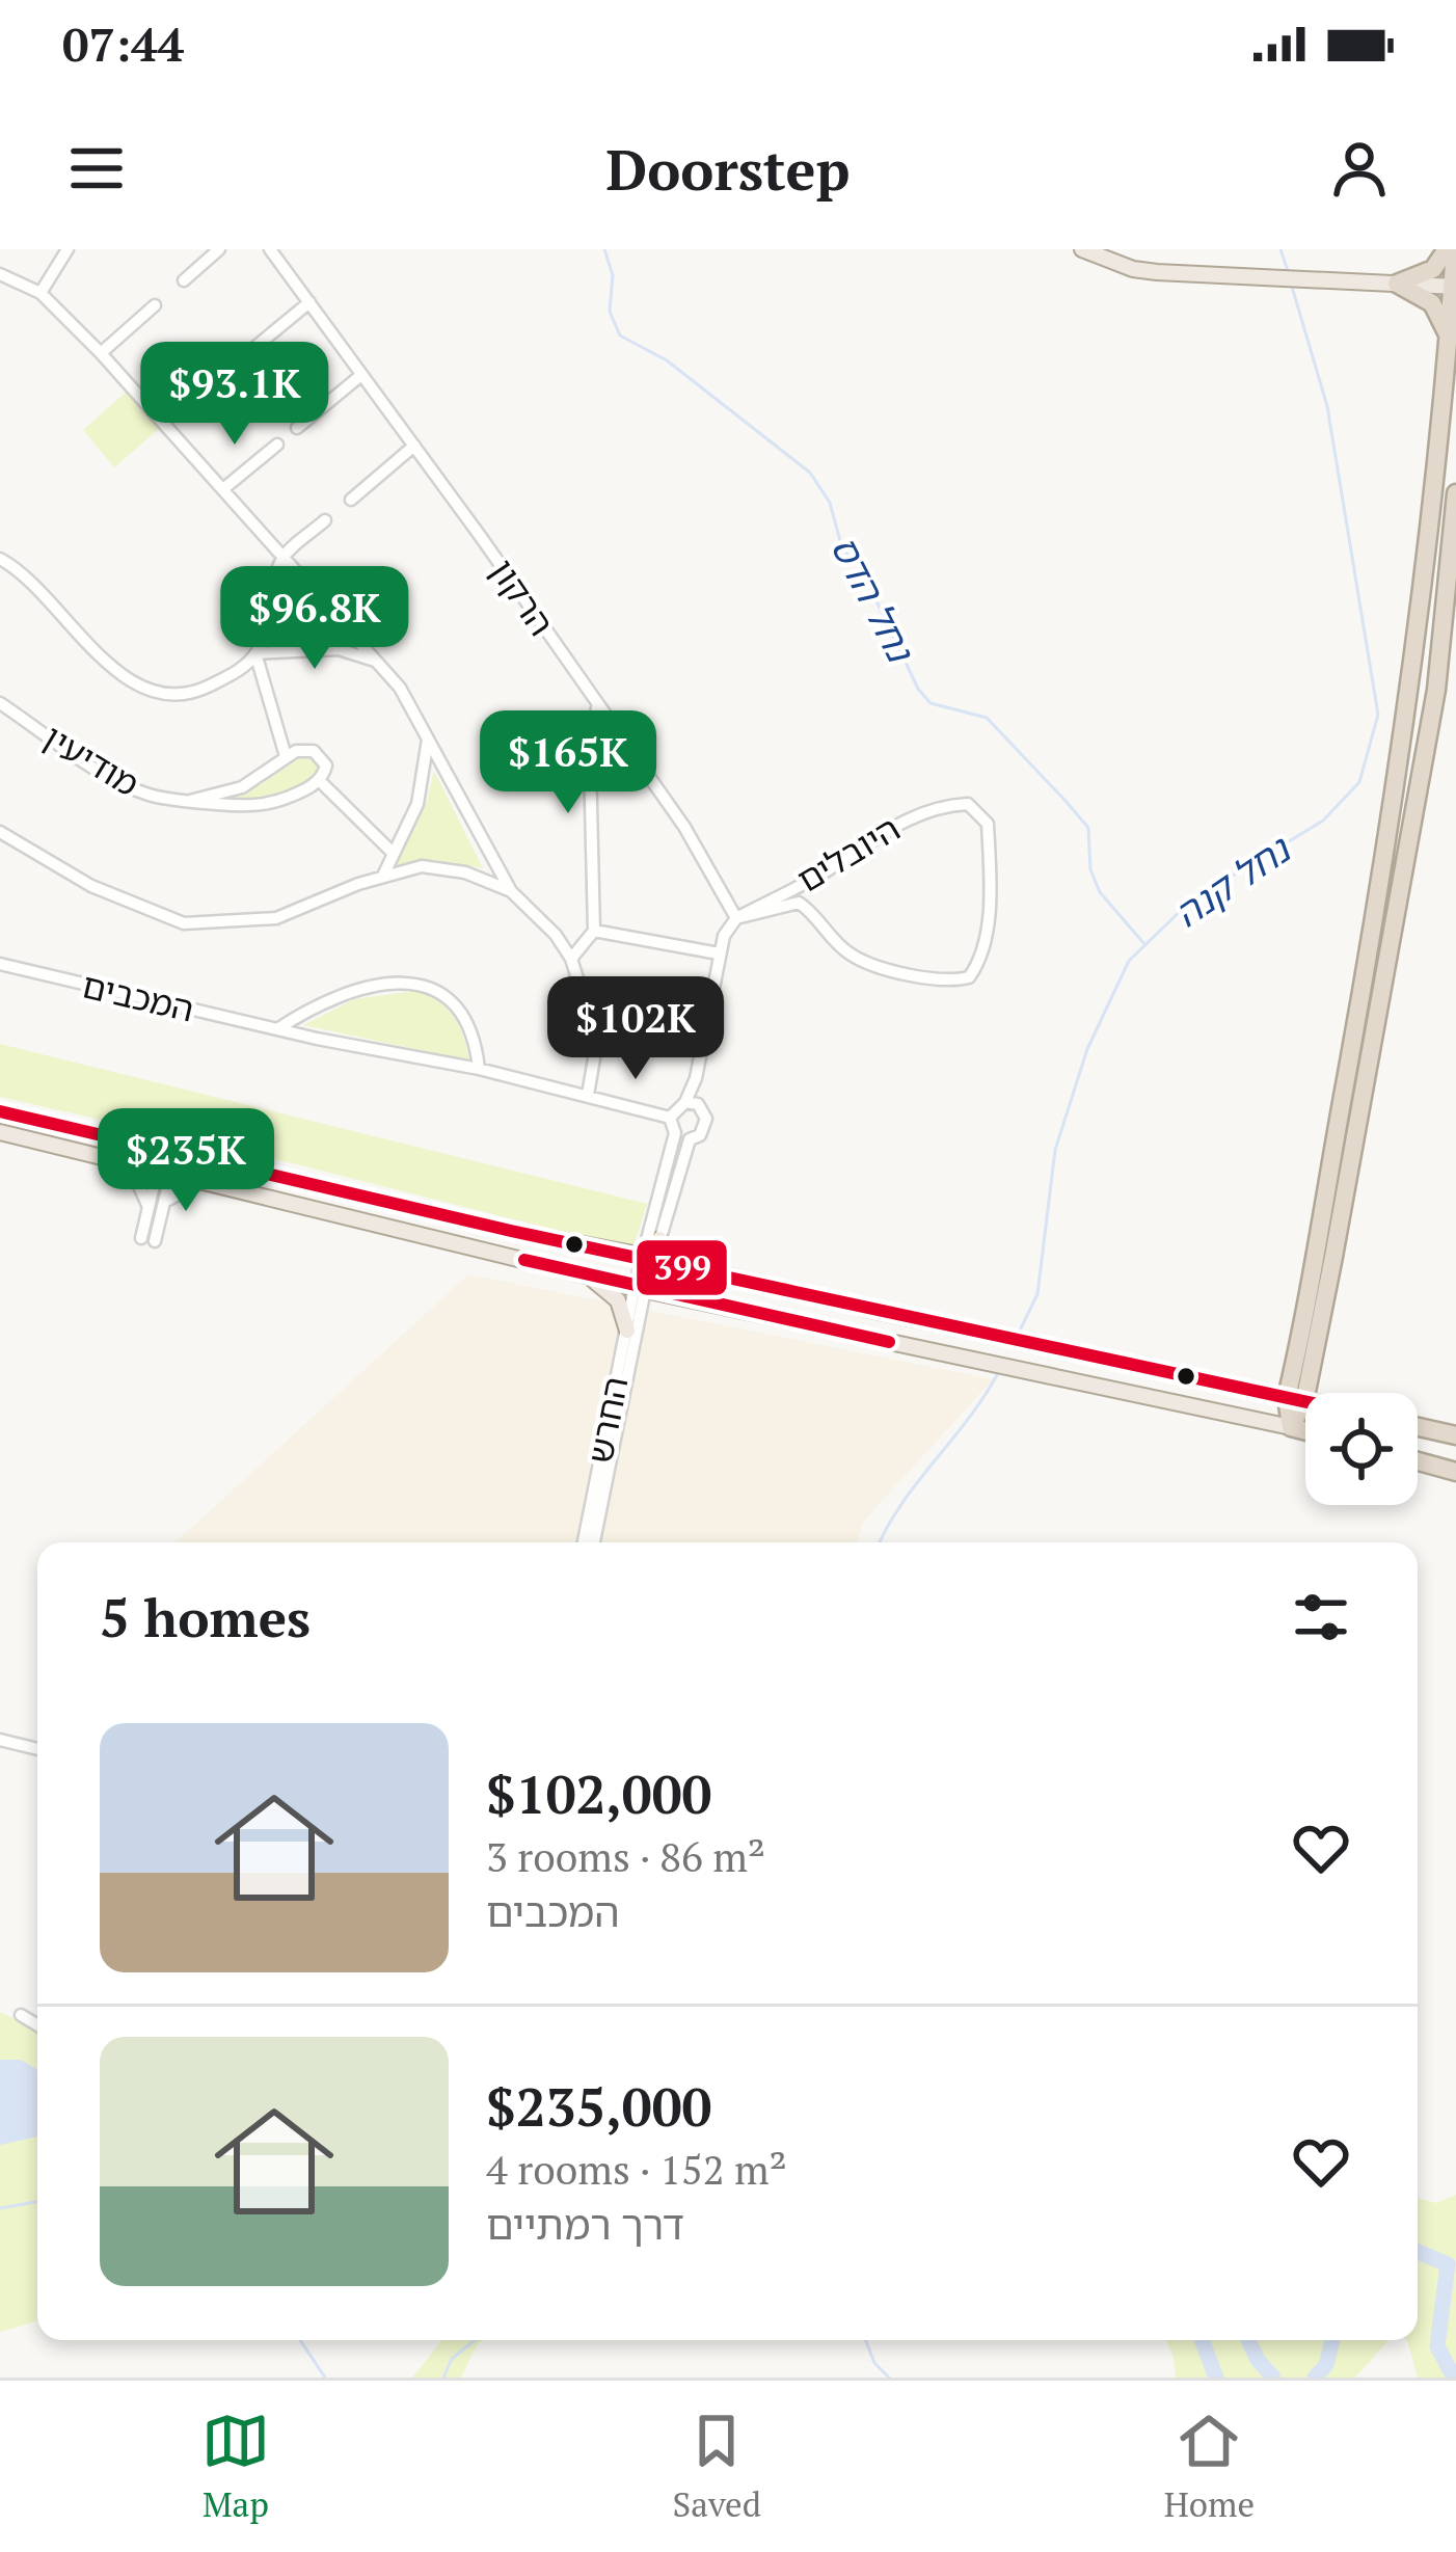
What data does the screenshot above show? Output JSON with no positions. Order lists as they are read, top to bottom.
{
  "streets": {
    "street": [
      "הרקון",
      "מודיעין",
      "היובלים",
      "המכבים",
      "החרש"
    ]
  },
  "crossings": [
    ["הרקון", "היובלים"]
  ],
  "water": ["נחל הדס", "נחל קנה"],
  "lines": ["transit line 399"],
  "page": {
    "status": "07:44",
    "header": "Doorstep",
    "price": [
      "$93.1K",
      "$96.8K",
      "$165K",
      "$102K",
      "$235K"
    ],
    "heading": "5 homes",
    "list": [
      {
        "name": "$102,000",
        "note": "3 rooms · 86 m² · המכבים"
      },
      {
        "name": "$235,000",
        "note": "4 rooms · 152 m² · דרך רמתיים"
      }
    ],
    "tabs": ["Map", "Saved", "Home"]
  }
}
